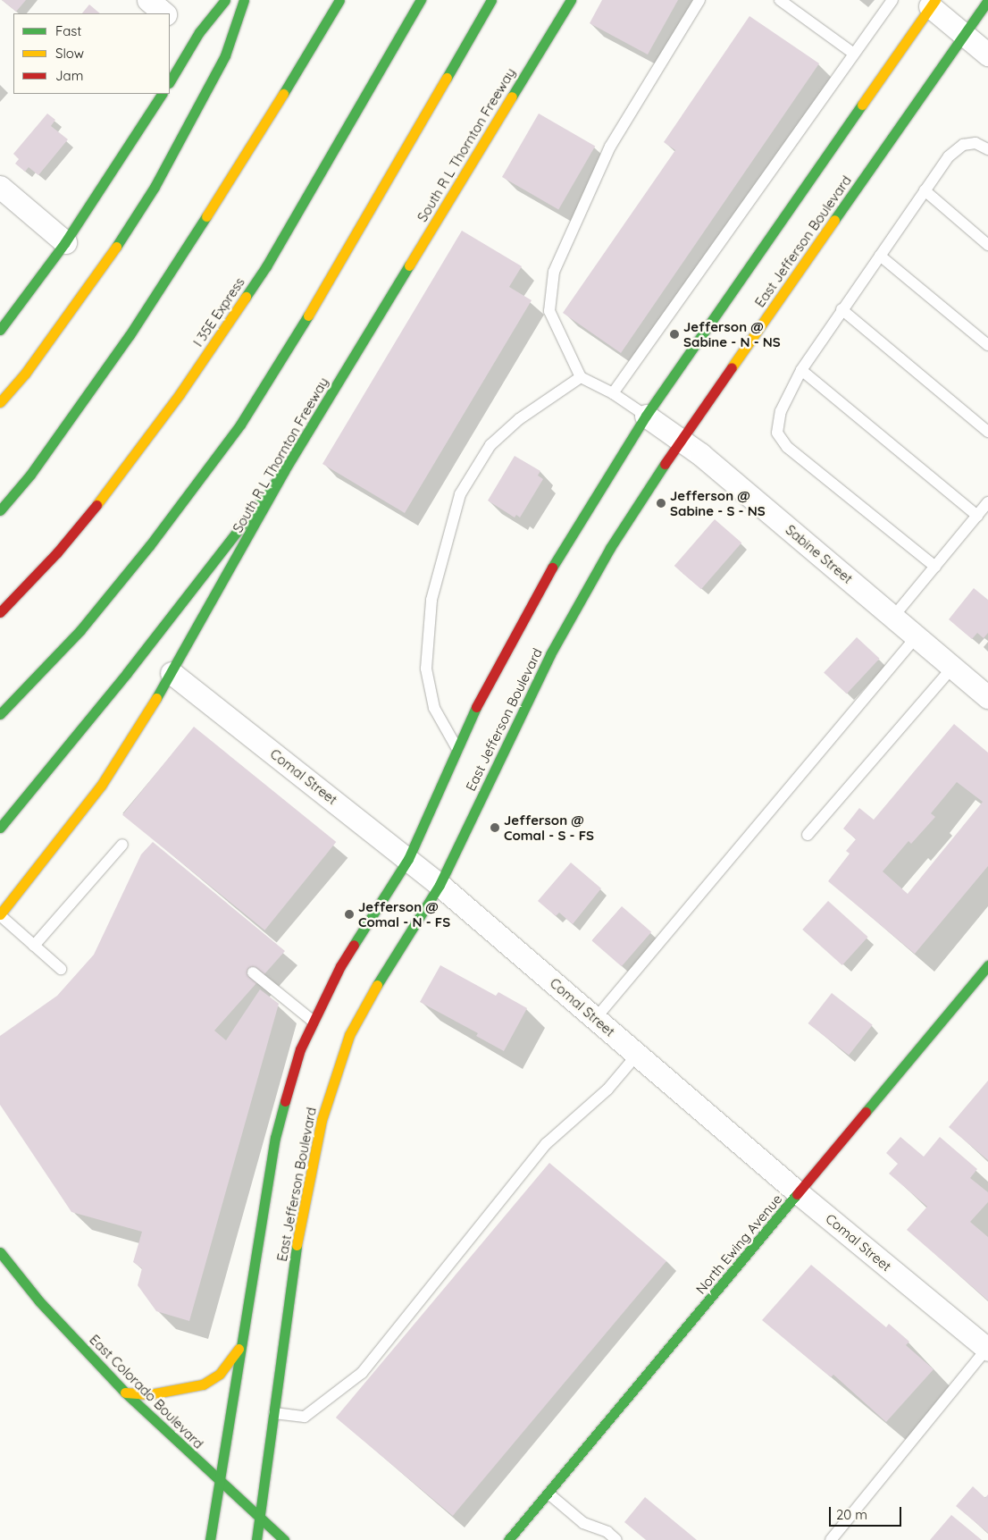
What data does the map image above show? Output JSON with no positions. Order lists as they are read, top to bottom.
{
  "streets": {
    "main road": [
      "South R L Thornton Freeway",
      "East Jefferson Boulevard",
      "I 35E Express",
      "North Ewing Avenue",
      "East Colorado Boulevard"
    ],
    "street": ["Sabine Street", "Comal Street"]
  },
  "crossings": [
    ["South R L Thornton Freeway", "Comal Street"],
    ["East Jefferson Boulevard", "Sabine Street"],
    ["East Jefferson Boulevard", "Comal Street"],
    ["East Jefferson Boulevard", "East Colorado Boulevard"],
    ["Comal Street", "North Ewing Avenue"]
  ],
  "places": [
    "Jefferson @ Sabine - N - NS",
    "Jefferson @ Sabine - S - NS",
    "Jefferson @ Comal - S - FS",
    "Jefferson @ Comal - N - FS"
  ],
  "legend": ["Fast", "Slow", "Jam"],
  "scale_bar": "20 m"
}
